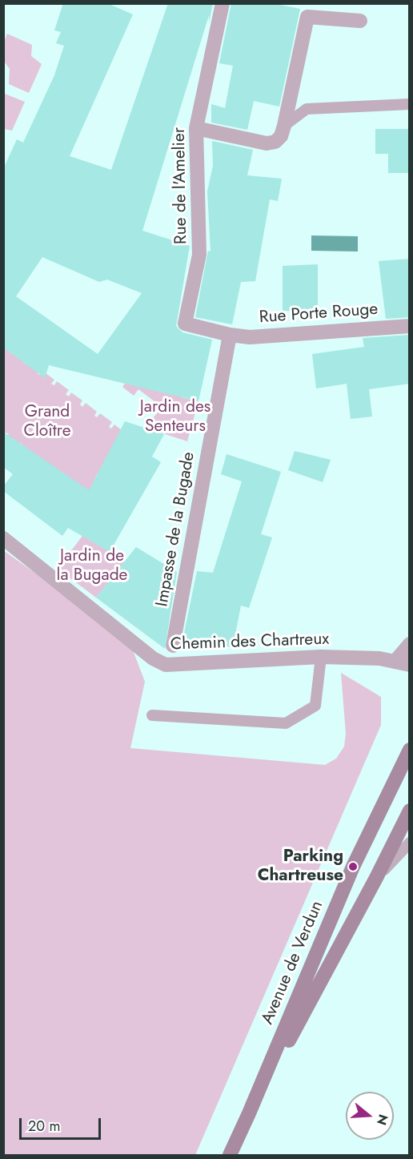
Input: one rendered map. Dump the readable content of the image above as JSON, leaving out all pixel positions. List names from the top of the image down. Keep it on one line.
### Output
{"streets":{"main road":["Avenue de Verdun"],"street":["Rue de l'Amelier","Rue Porte Rouge","Impasse de la Bugade","Chemin des Chartreux"]},"crossings":[["Rue de l'Amelier","Rue Porte Rouge"],["Rue de l'Amelier","Impasse de la Bugade"],["Rue Porte Rouge","Impasse de la Bugade"]],"parks":["Jardin des Senteurs","Grand Cloître","Jardin de la Bugade"],"places":["Parking Chartreuse"],"scale_bar":"20 m","north":"right"}
